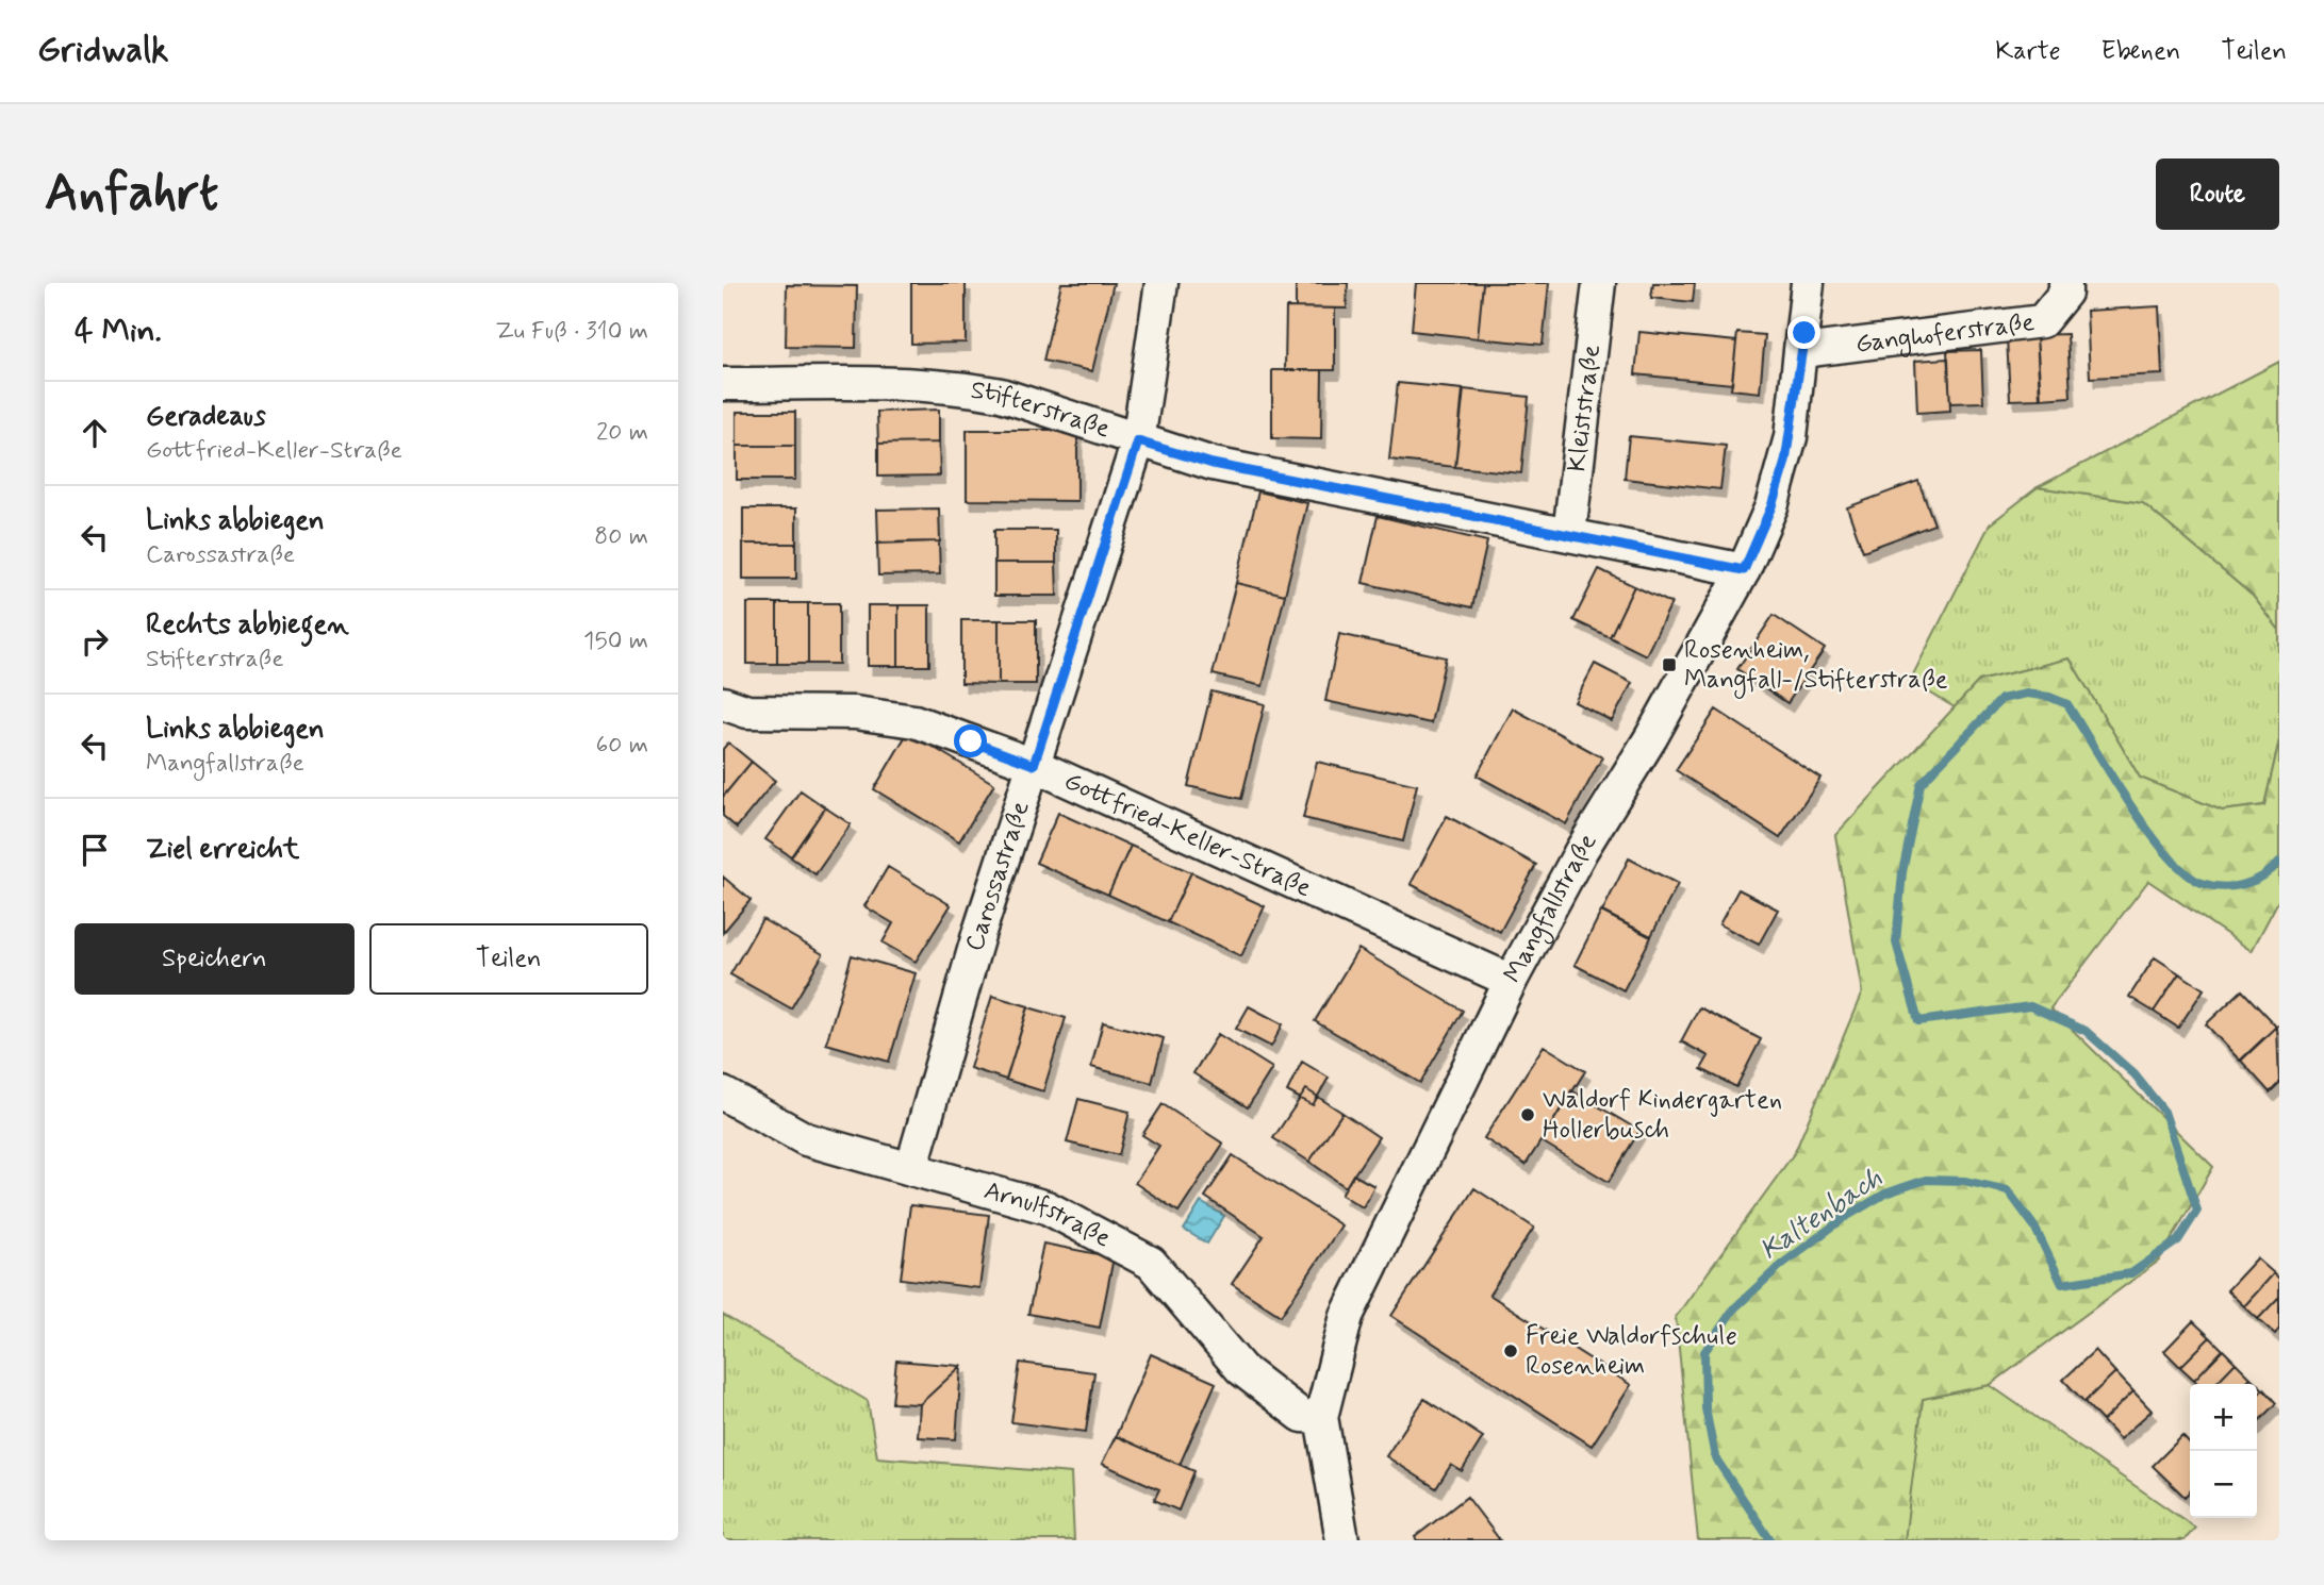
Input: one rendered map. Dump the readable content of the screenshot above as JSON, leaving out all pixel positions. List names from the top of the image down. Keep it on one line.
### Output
{"streets":{"street":["Ganghoferstraße","Kleiststraße","Stifterstraße","Gottfried-Keller-Straße","Carossastraße","Mangfallstraße","Arnulfstraße"]},"crossings":[["Ganghoferstraße","Mangfallstraße"],["Kleiststraße","Stifterstraße"],["Stifterstraße","Carossastraße"],["Stifterstraße","Mangfallstraße"],["Gottfried-Keller-Straße","Carossastraße"],["Gottfried-Keller-Straße","Mangfallstraße"],["Carossastraße","Arnulfstraße"],["Mangfallstraße","Arnulfstraße"]],"water":["Kaltenbach"],"places":{"transit":["Rosenheim, Mangfall-/Stifterstraße"],"other":["Waldorf Kindergarten Hollerbusch","Freie Waldorfschule Rosenheim"]},"page":{"header":"Gridwalk","nav":["Karte","Ebenen","Teilen"],"buttons":["Route",["Speichern","Teilen"]],"title":"Anfahrt","heading":["4 Min.","Zu Fuß · 310 m"],"list":[["Geradeaus","Gottfried-Keller-Straße","20 m"],["Links abbiegen","Carossastraße","80 m"],["Rechts abbiegen","Stifterstraße","150 m"],["Links abbiegen","Mangfallstraße","60 m"],"Ziel erreicht"],"map_buttons":["+","−"]}}
